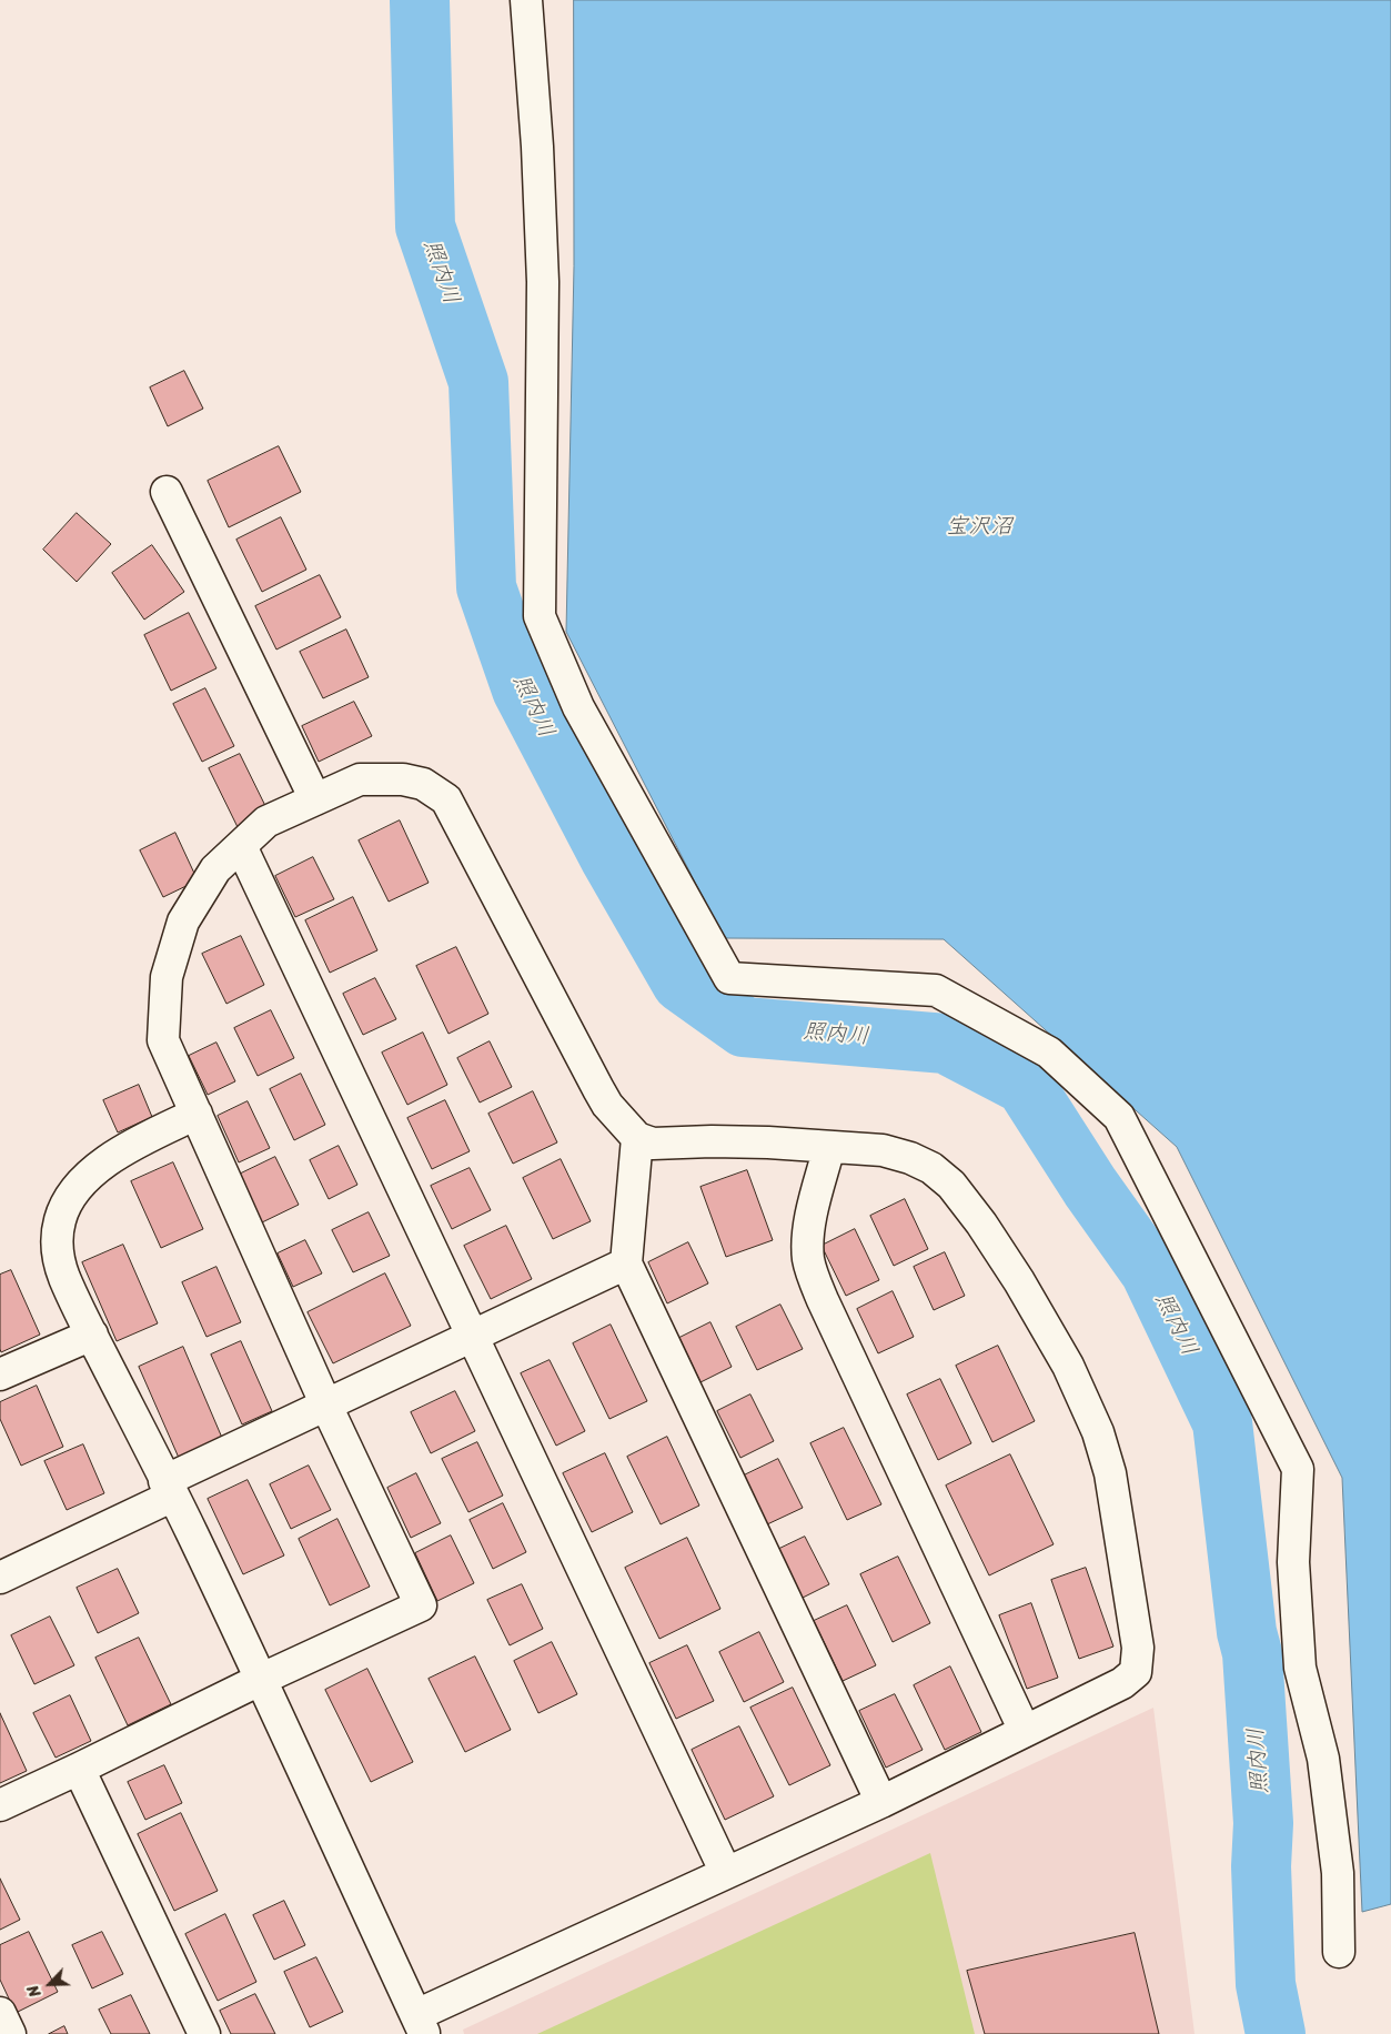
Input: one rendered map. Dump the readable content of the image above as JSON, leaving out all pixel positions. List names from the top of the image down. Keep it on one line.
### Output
{"water":["照内川","宝沢沼"],"north":"bottom left"}
